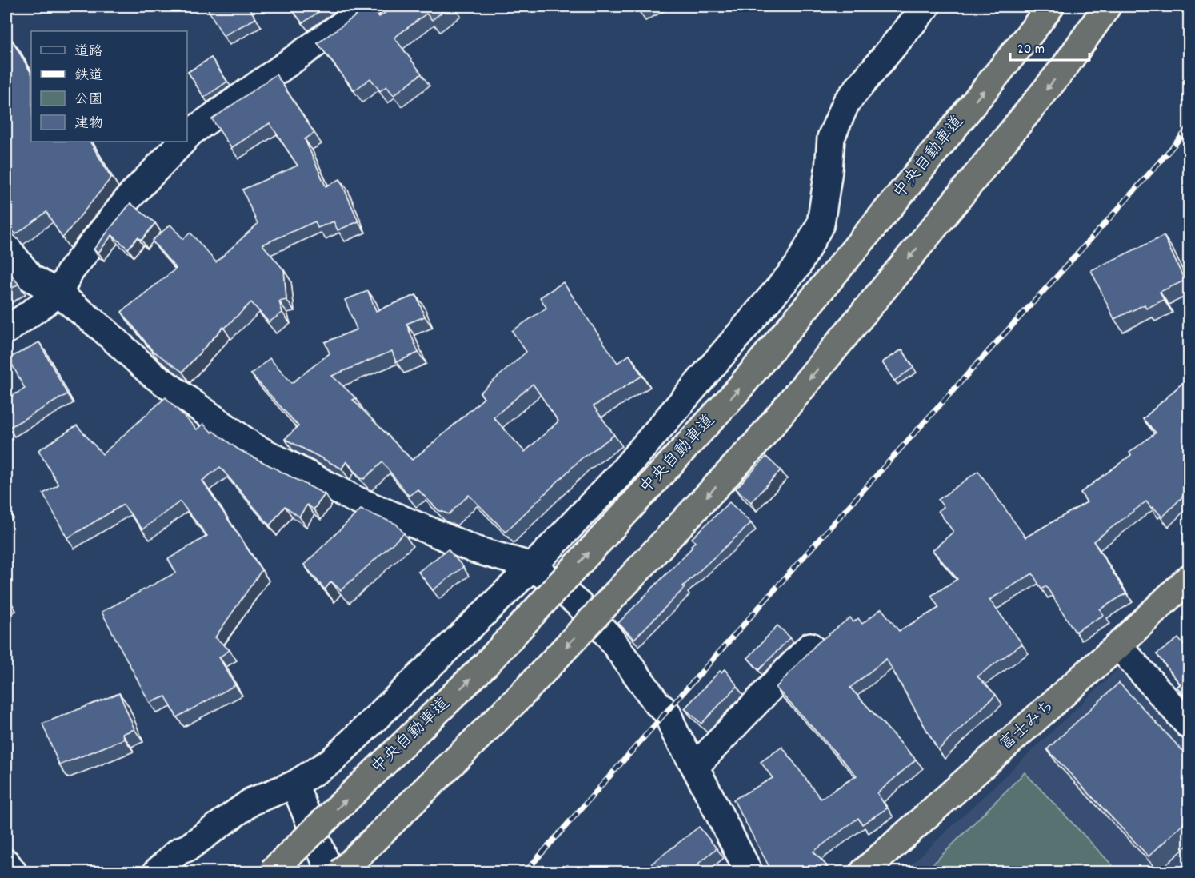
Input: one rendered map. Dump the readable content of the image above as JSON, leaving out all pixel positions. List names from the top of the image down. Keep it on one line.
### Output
{"streets":{"highway":["中央自動車道","富士みち"]},"legend":["道路","鉄道","公園","建物"],"scale_bar":"20 m"}
